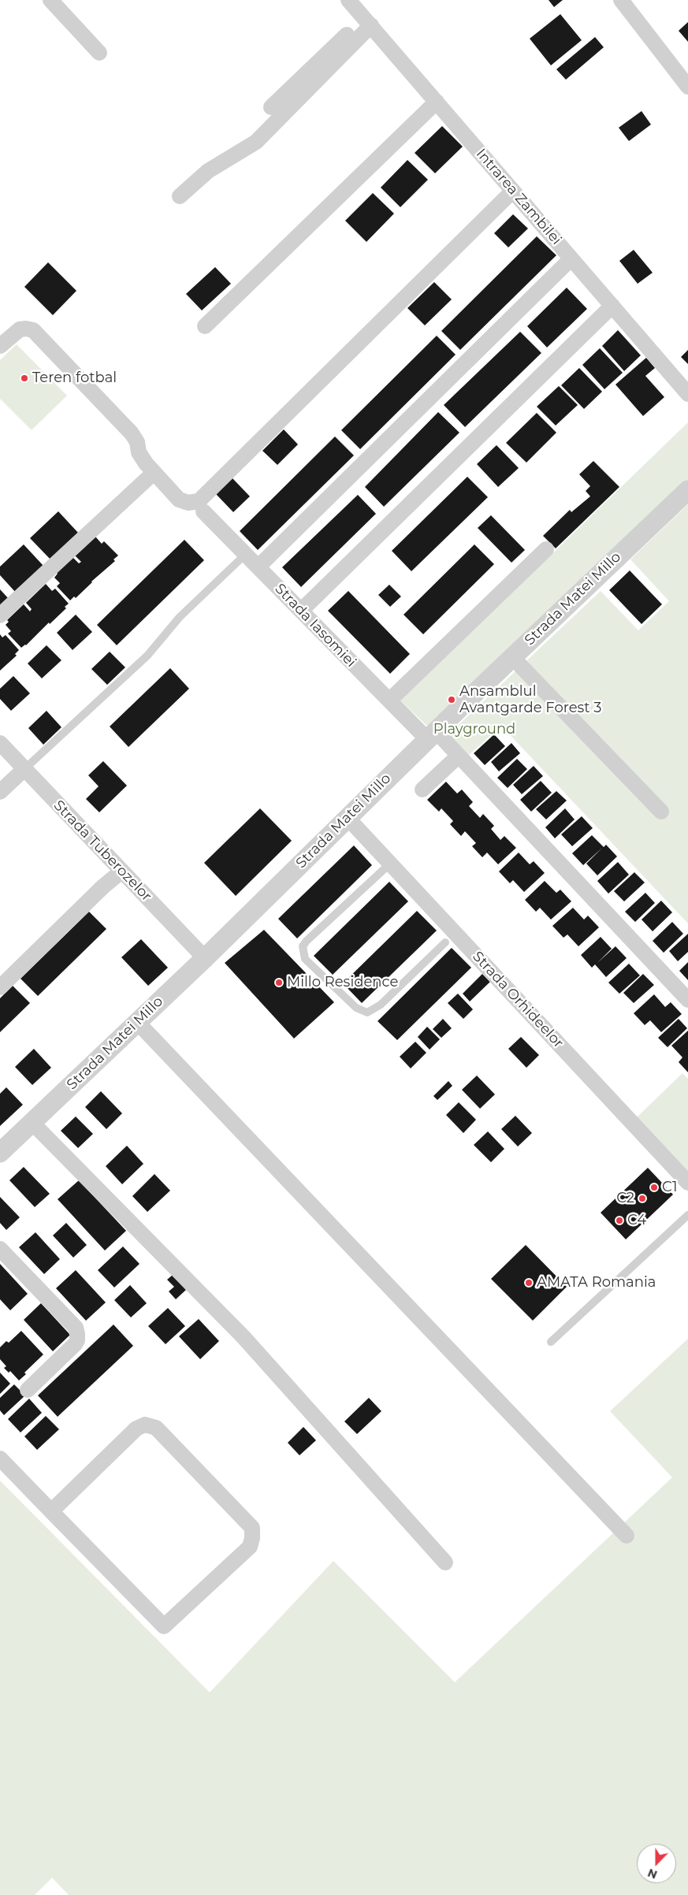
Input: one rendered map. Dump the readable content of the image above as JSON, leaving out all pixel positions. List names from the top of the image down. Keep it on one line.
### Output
{"streets":{"street":["Intrarea Zambilei","Strada Matei Millo","Strada Iasomiei","Strada Tuberozelor","Strada Orhideelor"]},"crossings":[["Strada Matei Millo","Strada Iasomiei"],["Strada Matei Millo","Strada Tuberozelor"],["Strada Matei Millo","Strada Orhideelor"]],"parks":["Playground"],"places":["Teren fotbal","Ansamblul Avantgarde Forest 3","Millo Residence","C1","C2","C4","AMATA Romania"],"north":"bottom"}
